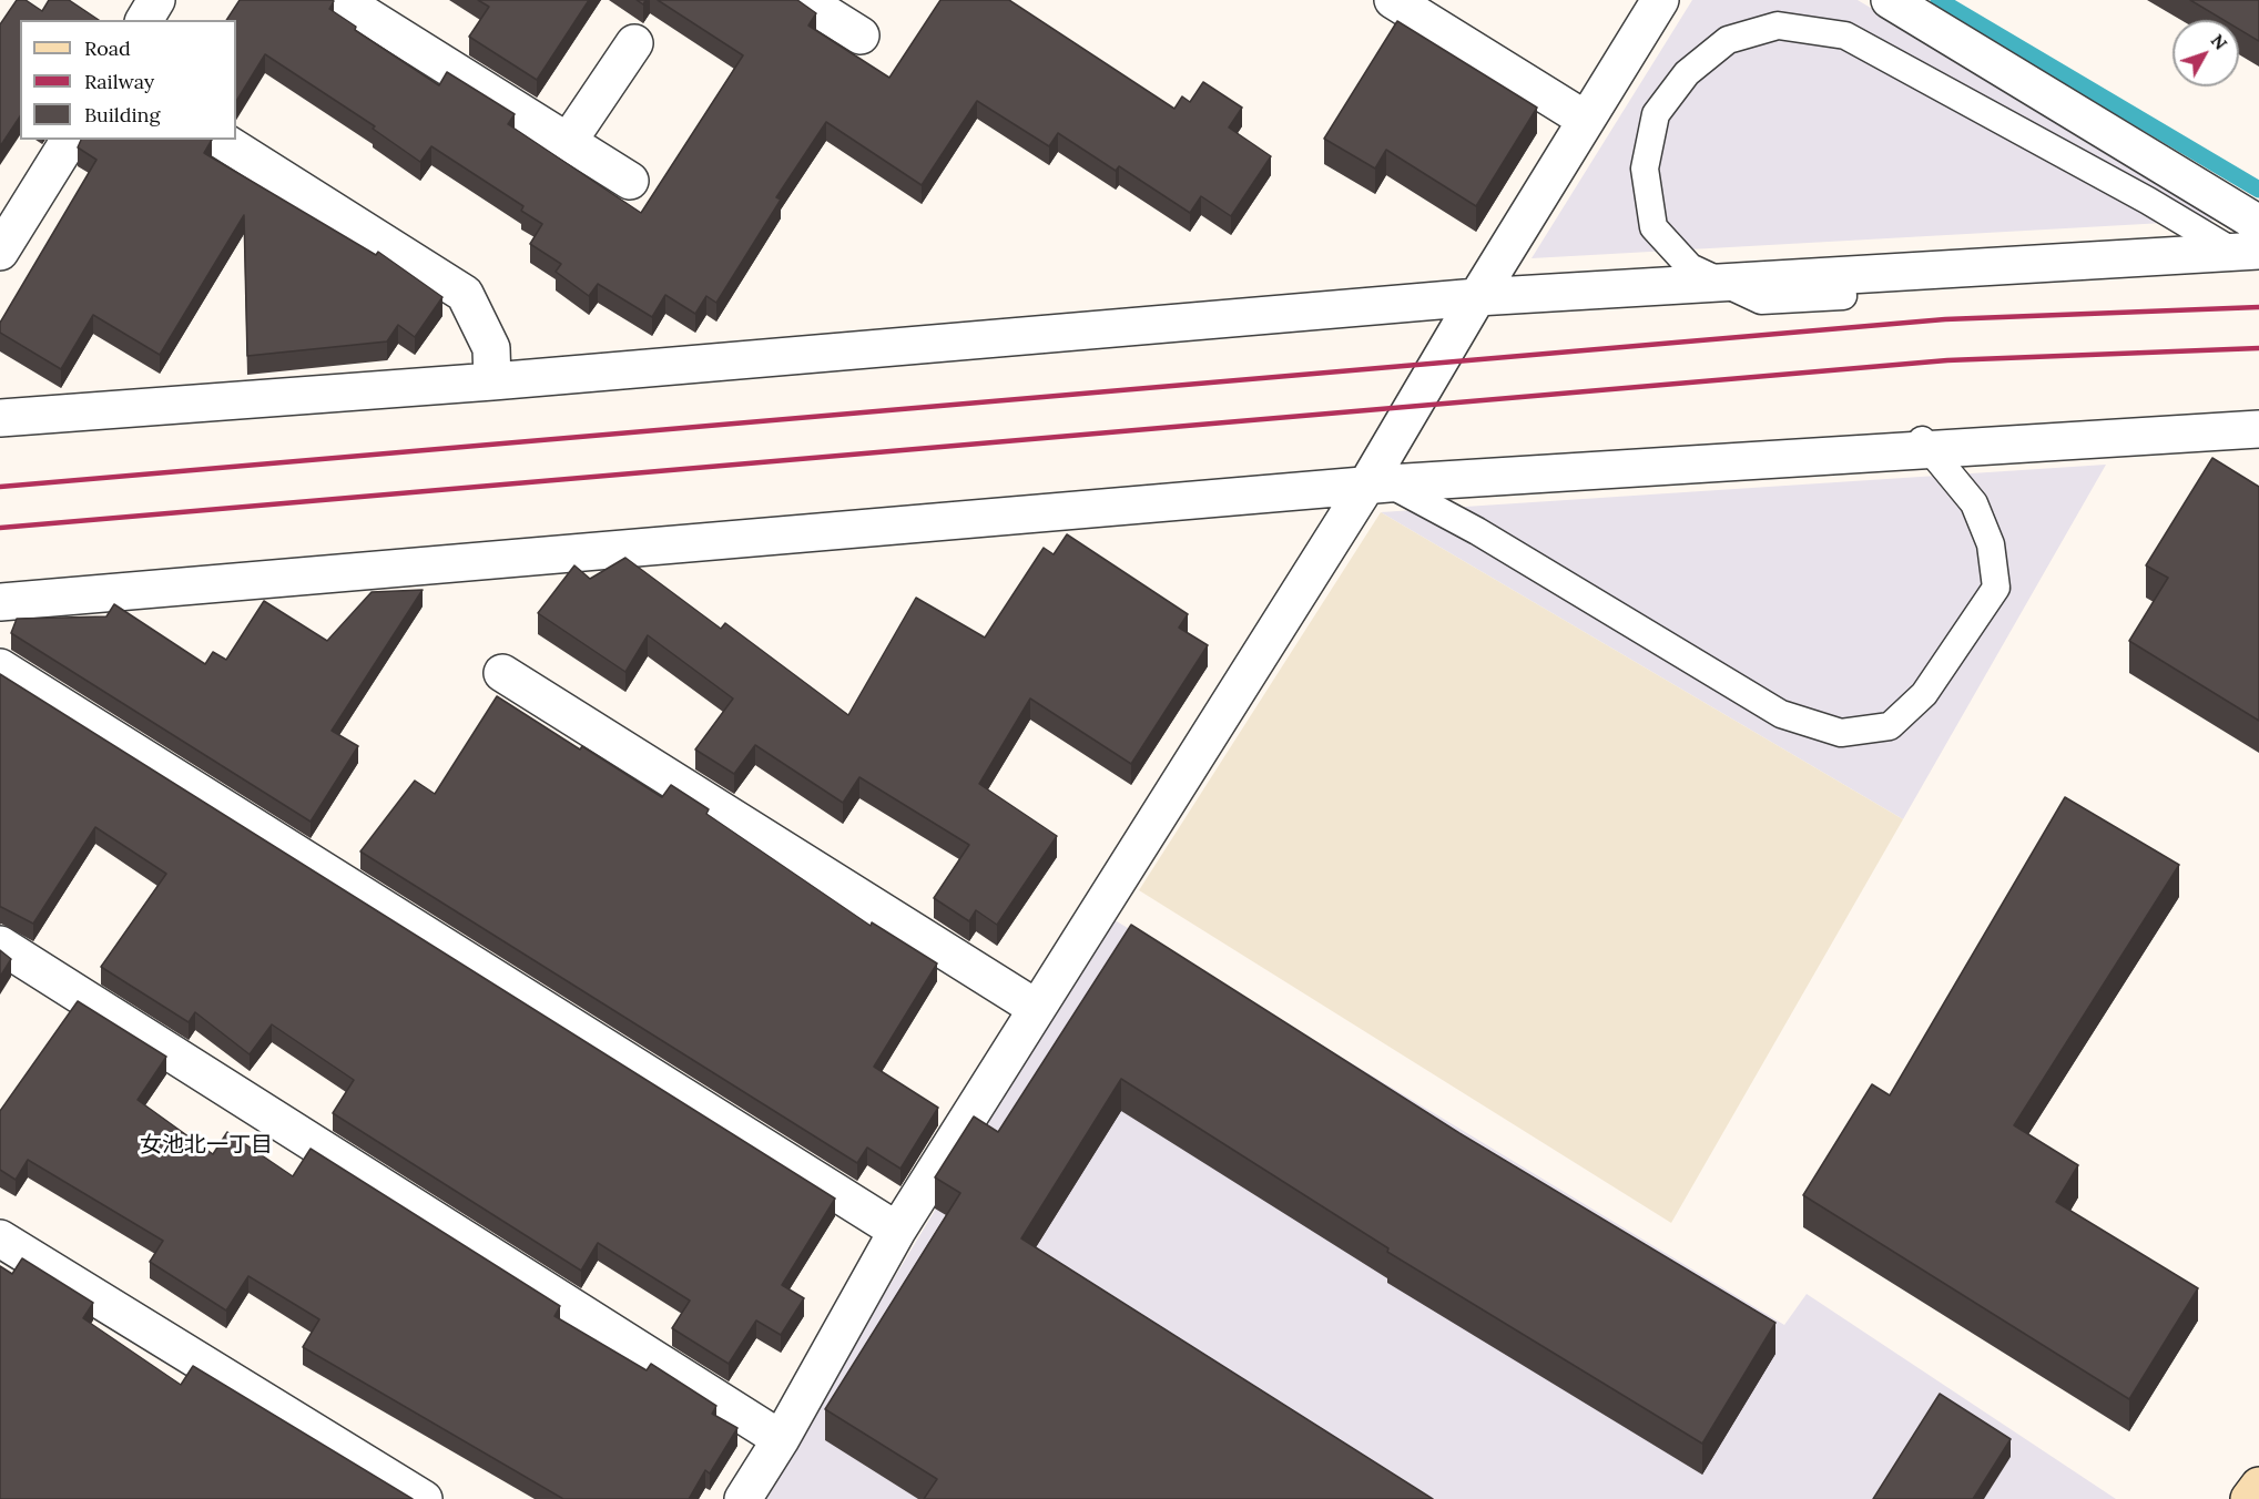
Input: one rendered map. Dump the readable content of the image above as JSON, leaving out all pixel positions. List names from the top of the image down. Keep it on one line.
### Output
{"districts":["女池北一丁目"],"legend":["Road","Railway","Building"],"north":"top right"}
